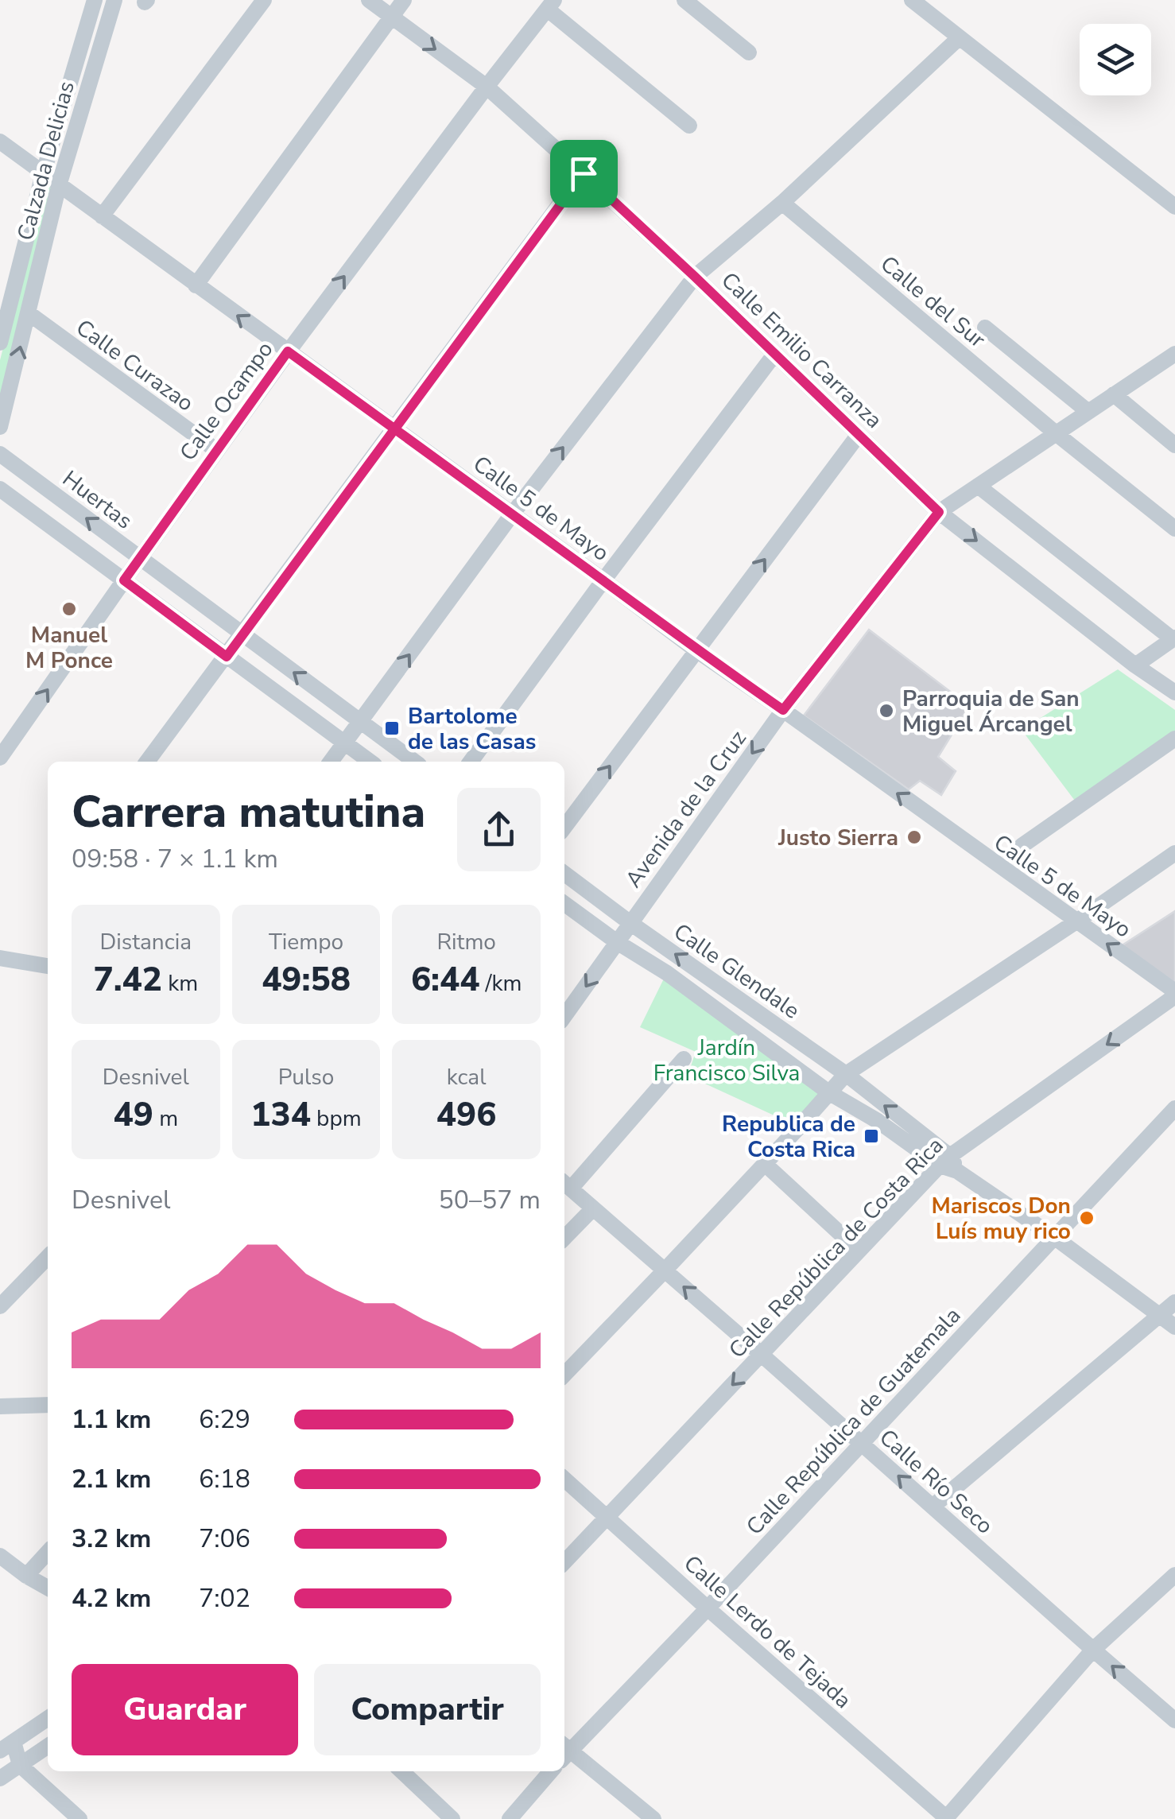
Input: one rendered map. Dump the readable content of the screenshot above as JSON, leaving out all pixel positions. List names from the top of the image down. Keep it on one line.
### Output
{"streets":{"street":["Calzada Delicias","Calle del Sur","Calle Emilio Carranza","Calle Curazao","Calle Ocampo","Huertas","Calle 5 de Mayo","Avenida de la Cruz","Calle Glendale","Calle República de Costa Rica","Calle República de Guatemala","Calle Río Seco","Calle Lerdo de Tejada"]},"crossings":[["Calzada Delicias","Calle Curazao"],["Calzada Delicias","Calle 5 de Mayo"],["Calle del Sur","Avenida de la Cruz"],["Calle Emilio Carranza","Calle Ocampo"],["Calle Emilio Carranza","Avenida de la Cruz"],["Calle Curazao","Calle Ocampo"],["Calle Ocampo","Huertas"],["Calle Ocampo","Calle 5 de Mayo"],["Calle 5 de Mayo","Avenida de la Cruz"],["Calle 5 de Mayo","Calle República de Costa Rica"],["Avenida de la Cruz","Calle Glendale"],["Calle Glendale","Calle República de Costa Rica"],["Calle Glendale","Calle República de Guatemala"],["Calle República de Costa Rica","Calle Río Seco"],["Calle República de Costa Rica","Calle Lerdo de Tejada"],["Calle República de Guatemala","Calle Río Seco"],["Calle República de Guatemala","Calle Lerdo de Tejada"]],"one_way":["Calle 5 de Mayo","Calle Río Seco"],"parks":["Jardín Francisco Silva"],"places":{"other":["Manuel M Ponce","Parroquia de San Miguel Árcangel","Justo Sierra","Mariscos Don Luís muy rico"],"transit":["Bartolome de las Casas","Republica de Costa Rica"]},"page":{"heading":["Carrera matutina","09:58 · 7 × 1.1 km"],"stats":[["Distancia","7.42 km"],["Tiempo","49:58"],["Ritmo","6:44 /km"],["Desnivel","49 m"],["Pulso","134 bpm"],["kcal","496"]],"chart":["Desnivel","50–57 m"],"list":[{"name":"1.1 km","note":"6:29"},{"name":"2.1 km","note":"6:18"},{"name":"3.2 km","note":"7:06"},{"name":"4.2 km","note":"7:02"}],"buttons":["Guardar","Compartir"]}}
